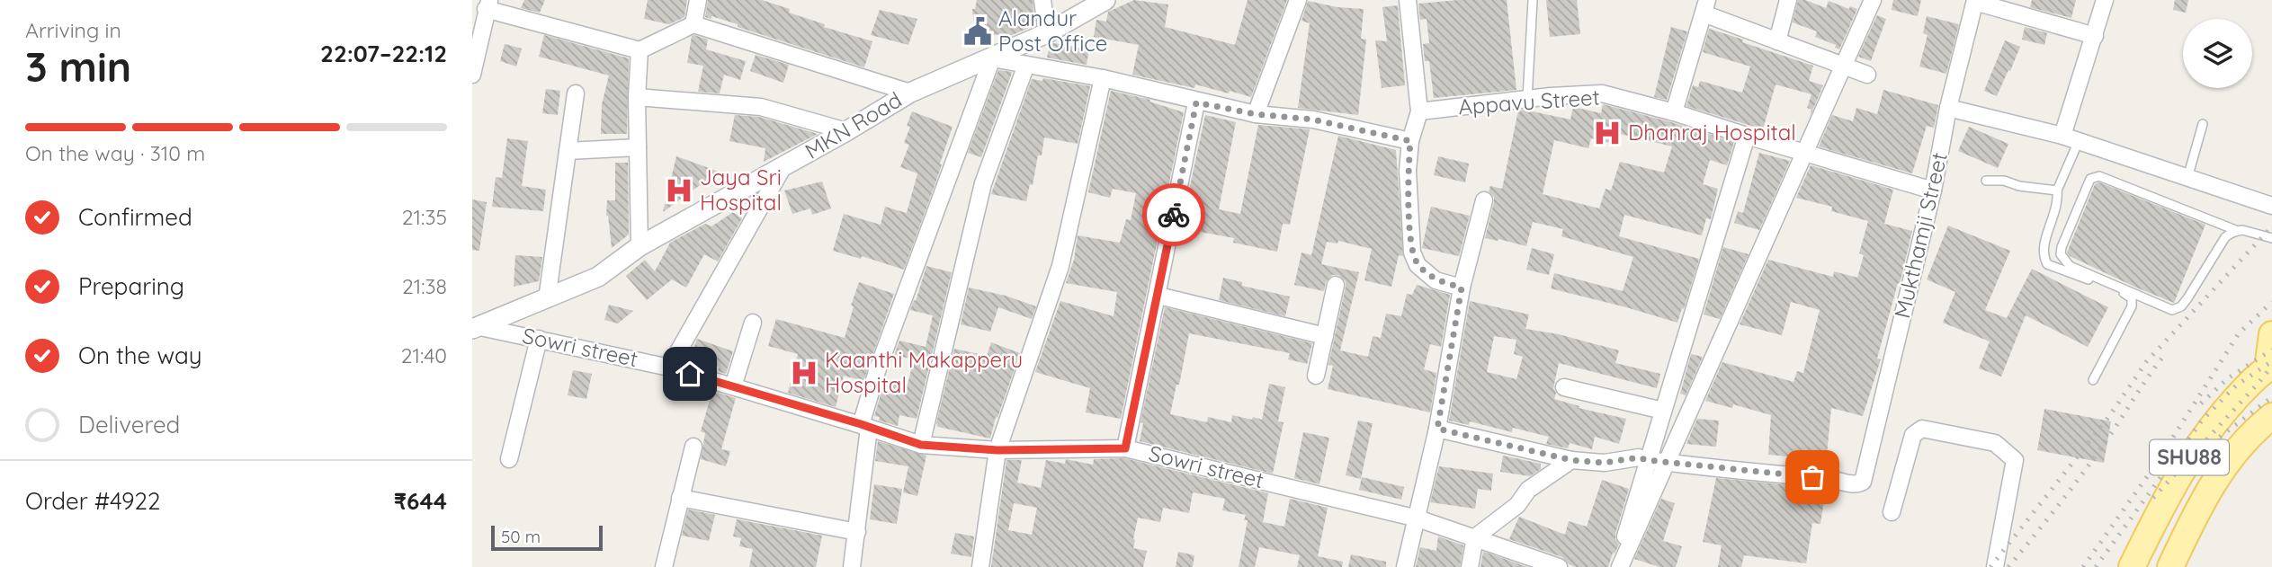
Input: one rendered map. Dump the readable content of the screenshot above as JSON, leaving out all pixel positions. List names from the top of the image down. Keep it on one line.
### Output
{"streets":{"main road":["SHU88"],"street":["Appavu Street","MKN Road","Mukthamji Street","Sowri street"]},"crossings":[["Appavu Street","Mukthamji Street"],["MKN Road","Sowri street"]],"places":{"public building":["Alandur Post Office"],"hospital":["Dhanraj Hospital","Jaya Sri Hospital","Kaanthi Makapperu Hospital"]},"scale_bar":"50 m","page":{"heading":["3 min","Arriving in","22:07–22:12"],"panel":["Order #4922","₹644"],"bar":"On the way · 310 m","list":[["Confirmed","21:35"],["Preparing","21:38"],["On the way","21:40"],"Delivered"],"scale":"50 m"}}
